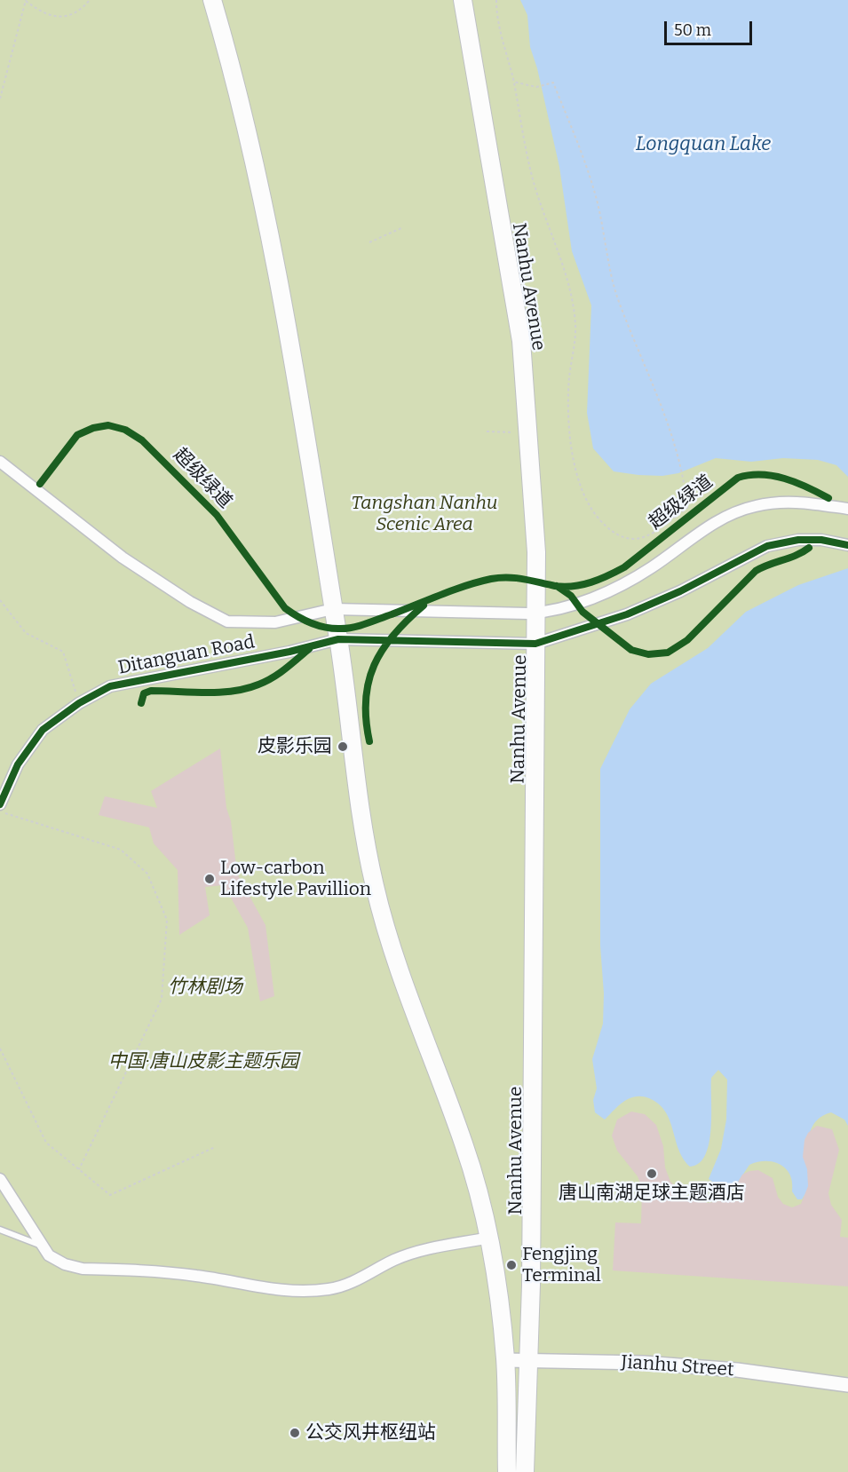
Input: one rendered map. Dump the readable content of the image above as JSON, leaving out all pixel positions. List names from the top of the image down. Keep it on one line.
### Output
{"streets":{"highway":["Nanhu Avenue"],"street":["Ditanguan Road","Jianhu Street"],"cycle path":["超级绿道"]},"crossings":[["Nanhu Avenue","Ditanguan Road"],["Nanhu Avenue","Jianhu Street"]],"water":["Longquan Lake"],"parks":["Tangshan Nanhu Scenic Area","竹林剧场","中国·唐山皮影主题乐园"],"places":["皮影乐园","Low-carbon Lifestyle Pavillion","唐山南湖足球主题酒店","Fengjing Terminal","公交风井枢纽站"],"scale_bar":"50 m"}
